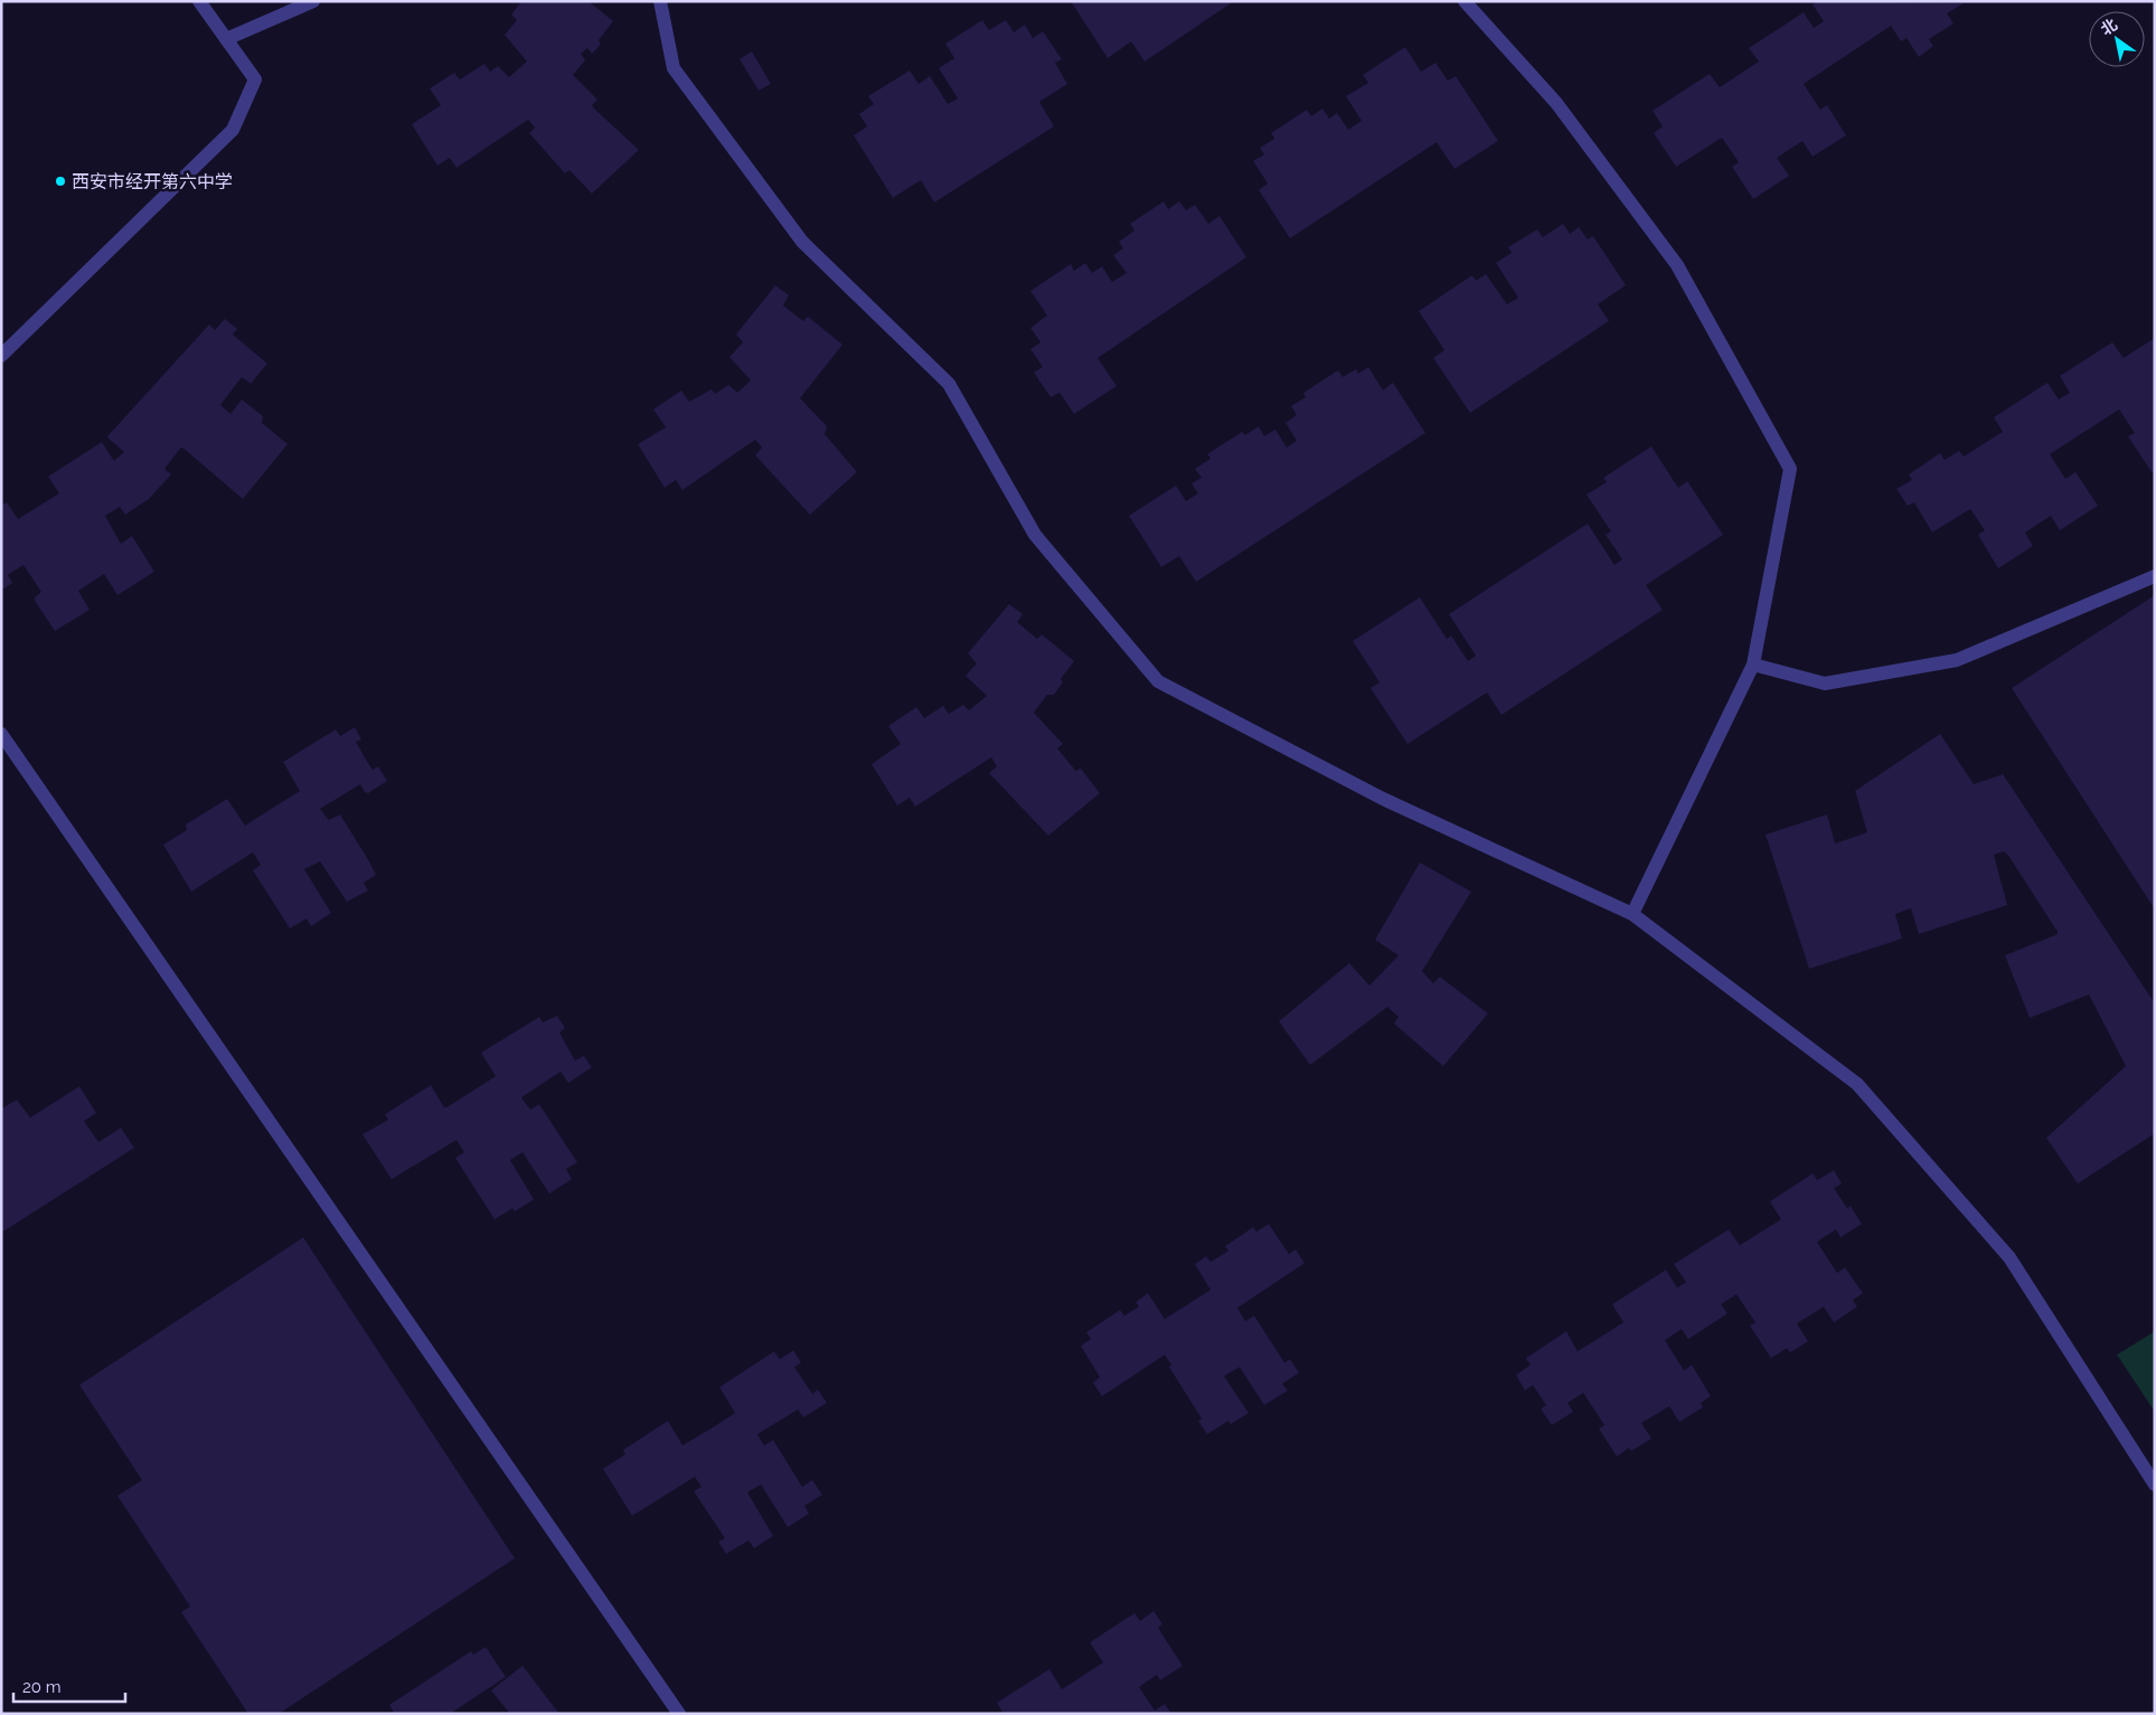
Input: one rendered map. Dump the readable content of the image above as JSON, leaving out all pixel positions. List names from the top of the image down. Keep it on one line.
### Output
{"places":["西安市经开第六中学"],"scale_bar":"20 m","north":"top left"}
